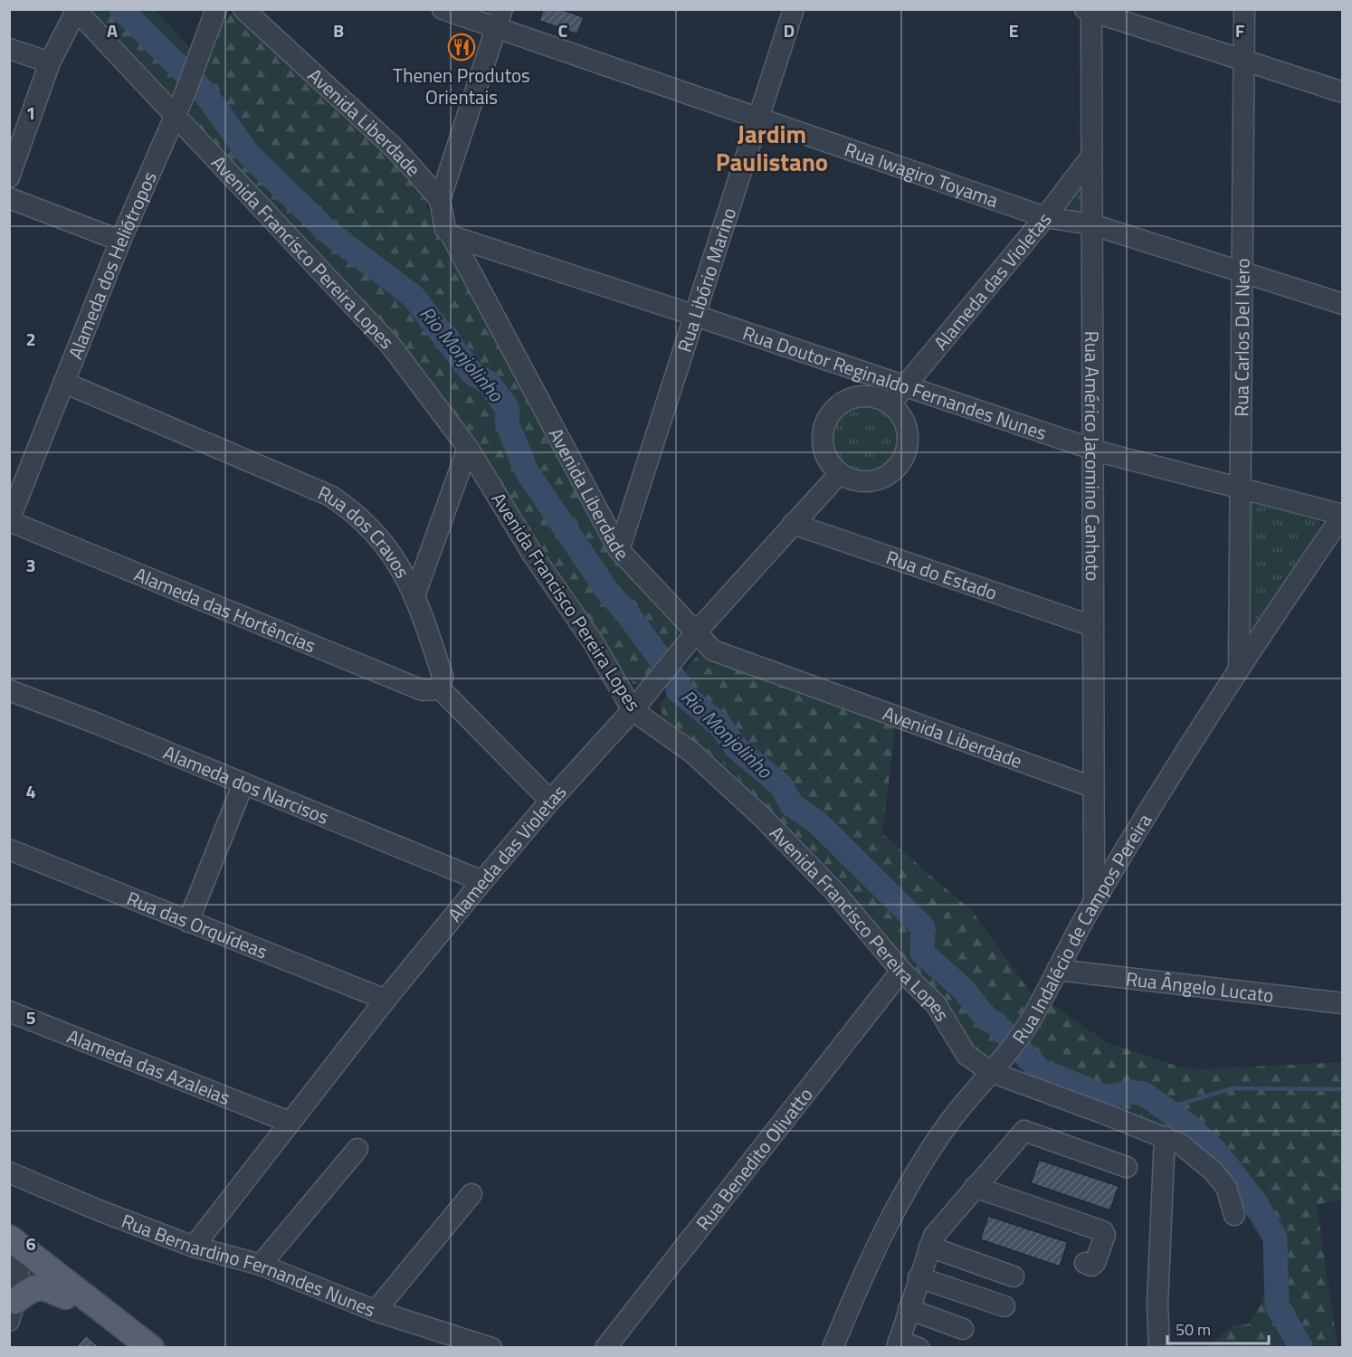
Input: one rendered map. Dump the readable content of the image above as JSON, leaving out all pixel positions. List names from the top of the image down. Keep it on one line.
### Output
{"streets":{"street":["Avenida Liberdade","Rua Iwagiro Toyama","Avenida Francisco Pereira Lopes","Alameda dos Heliótropos","Rua Libório Marino","Alameda das Violetas","Rua Carlos Del Nero","Rua Doutor Reginaldo Fernandes Nunes","Rua Américo Jacomino Canhoto","Rua dos Cravos","Rua do Estado","Alameda das Hortências","Alameda dos Narcisos","Rua das Orquídeas","Rua Indalécio de Campos Pereira","Rua Ângelo Lucato","Alameda das Azaleias","Rua Benedito Olivatto","Rua Bernardino Fernandes Nunes"]},"crossings":[["Avenida Liberdade","Rua Libório Marino"],["Avenida Liberdade","Alameda das Violetas"],["Avenida Liberdade","Rua Doutor Reginaldo Fernandes Nunes"],["Avenida Liberdade","Rua Américo Jacomino Canhoto"],["Rua Iwagiro Toyama","Rua Libório Marino"],["Rua Iwagiro Toyama","Alameda das Violetas"],["Rua Iwagiro Toyama","Rua Carlos Del Nero"],["Rua Iwagiro Toyama","Rua Américo Jacomino Canhoto"],["Avenida Francisco Pereira Lopes","Alameda dos Heliótropos"],["Avenida Francisco Pereira Lopes","Alameda das Violetas"],["Avenida Francisco Pereira Lopes","Rua Indalécio de Campos Pereira"],["Avenida Francisco Pereira Lopes","Rua Benedito Olivatto"],["Alameda dos Heliótropos","Rua dos Cravos"],["Alameda dos Heliótropos","Alameda das Hortências"],["Rua Libório Marino","Rua Doutor Reginaldo Fernandes Nunes"],["Alameda das Violetas","Rua Doutor Reginaldo Fernandes Nunes"],["Alameda das Violetas","Rua Américo Jacomino Canhoto"],["Alameda das Violetas","Rua do Estado"],["Alameda das Violetas","Alameda dos Narcisos"],["Alameda das Violetas","Rua das Orquídeas"],["Alameda das Violetas","Alameda das Azaleias"],["Alameda das Violetas","Rua Bernardino Fernandes Nunes"],["Rua Carlos Del Nero","Rua Doutor Reginaldo Fernandes Nunes"],["Rua Carlos Del Nero","Rua Indalécio de Campos Pereira"],["Rua Doutor Reginaldo Fernandes Nunes","Rua Américo Jacomino Canhoto"],["Rua Doutor Reginaldo Fernandes Nunes","Rua Indalécio de Campos Pereira"],["Rua Américo Jacomino Canhoto","Rua do Estado"],["Rua Américo Jacomino Canhoto","Rua Indalécio de Campos Pereira"],["Rua dos Cravos","Alameda das Hortências"],["Rua Indalécio de Campos Pereira","Rua Ângelo Lucato"]],"districts":["Jardim Paulistano"],"water":["Rio Monjolinho"],"places":{"restaurant":["Thenen Produtos Orientais"]},"scale_bar":"50 m","grid":{"columns":["A","B","C","D","E","F"],"rows":["1","2","3","4","5","6"]}}
